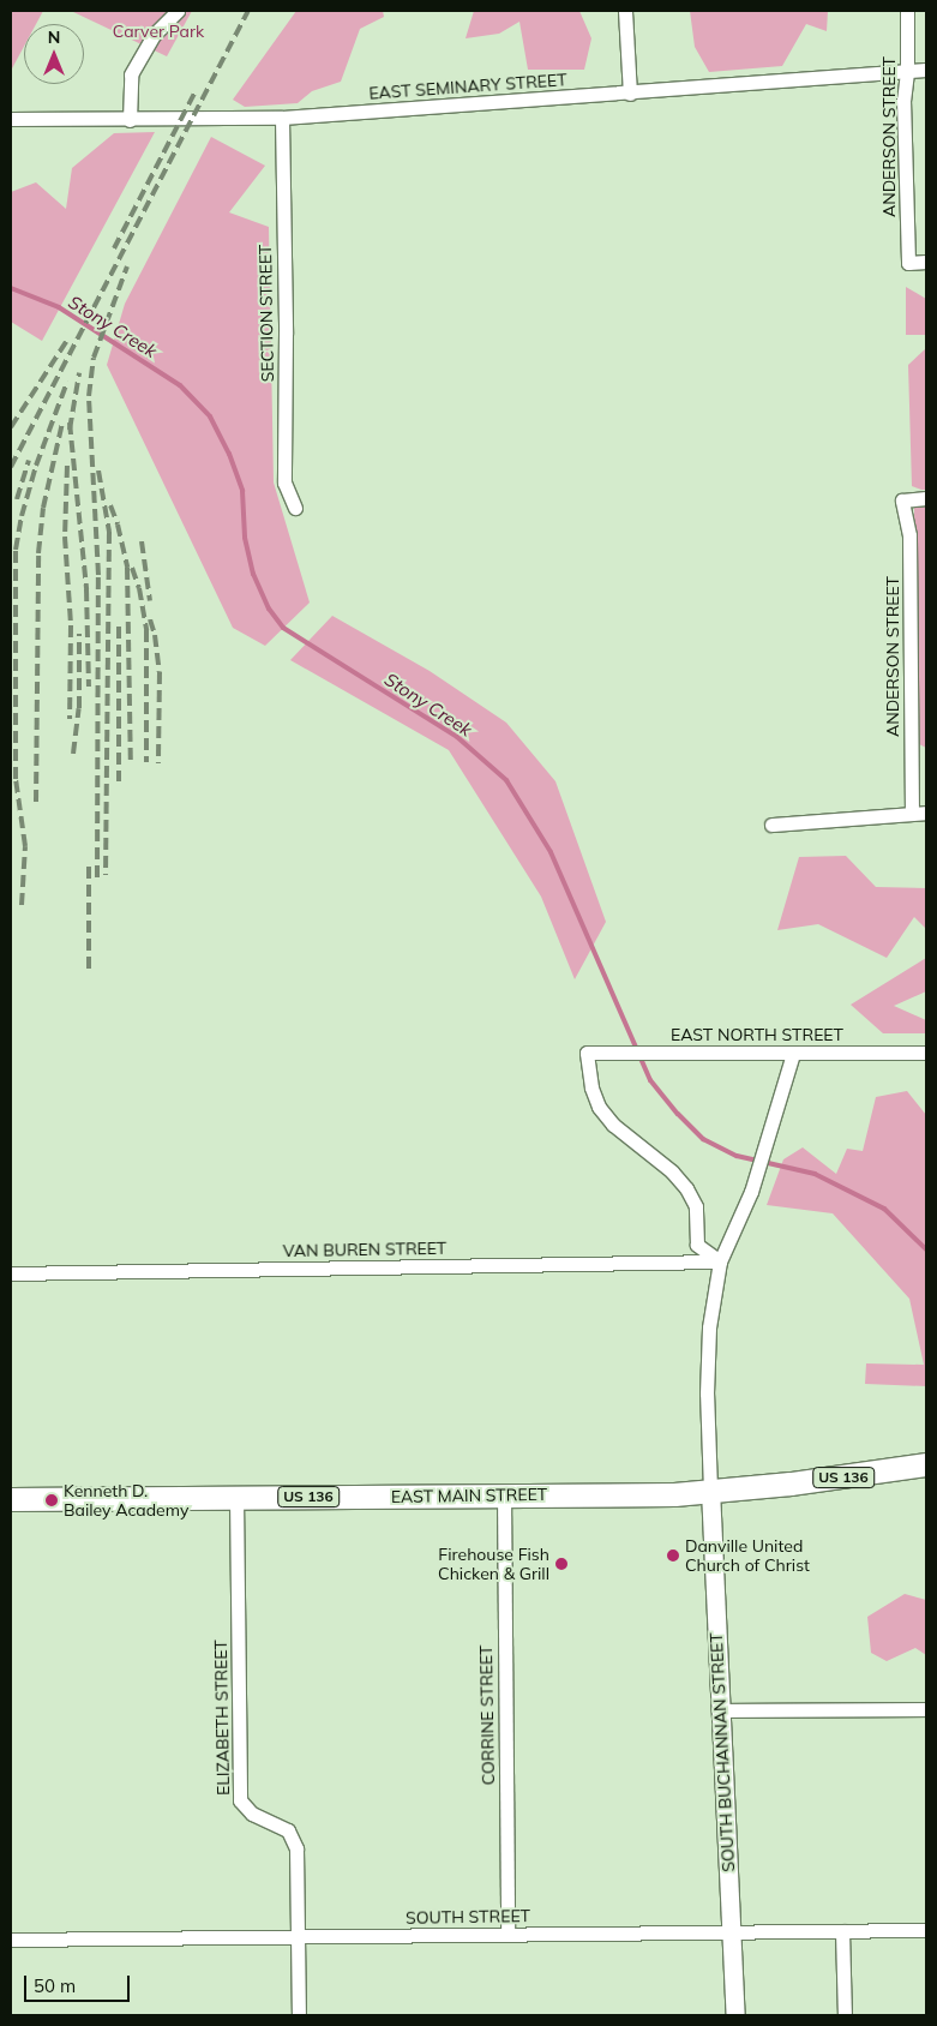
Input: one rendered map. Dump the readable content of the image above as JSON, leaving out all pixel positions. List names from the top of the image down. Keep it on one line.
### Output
{"streets":{"main road":["US 136","EAST MAIN STREET"],"street":["EAST SEMINARY STREET","ANDERSON STREET","SECTION STREET","EAST NORTH STREET","VAN BUREN STREET","CORRINE STREET","ELIZABETH STREET","SOUTH BUCHANNAN STREET","SOUTH STREET"]},"crossings":[["EAST SEMINARY STREET","ANDERSON STREET"],["EAST SEMINARY STREET","SECTION STREET"],["EAST NORTH STREET","VAN BUREN STREET"],["EAST MAIN STREET","CORRINE STREET"],["EAST MAIN STREET","ELIZABETH STREET"],["EAST MAIN STREET","SOUTH BUCHANNAN STREET"],["CORRINE STREET","SOUTH STREET"],["ELIZABETH STREET","SOUTH STREET"],["SOUTH BUCHANNAN STREET","SOUTH STREET"]],"water":["Stony Creek"],"parks":["Carver Park"],"places":["Kenneth D. Bailey Academy","Danville United Church of Christ","Firehouse Fish Chicken & Grill"],"scale_bar":"50 m","north":"top"}
